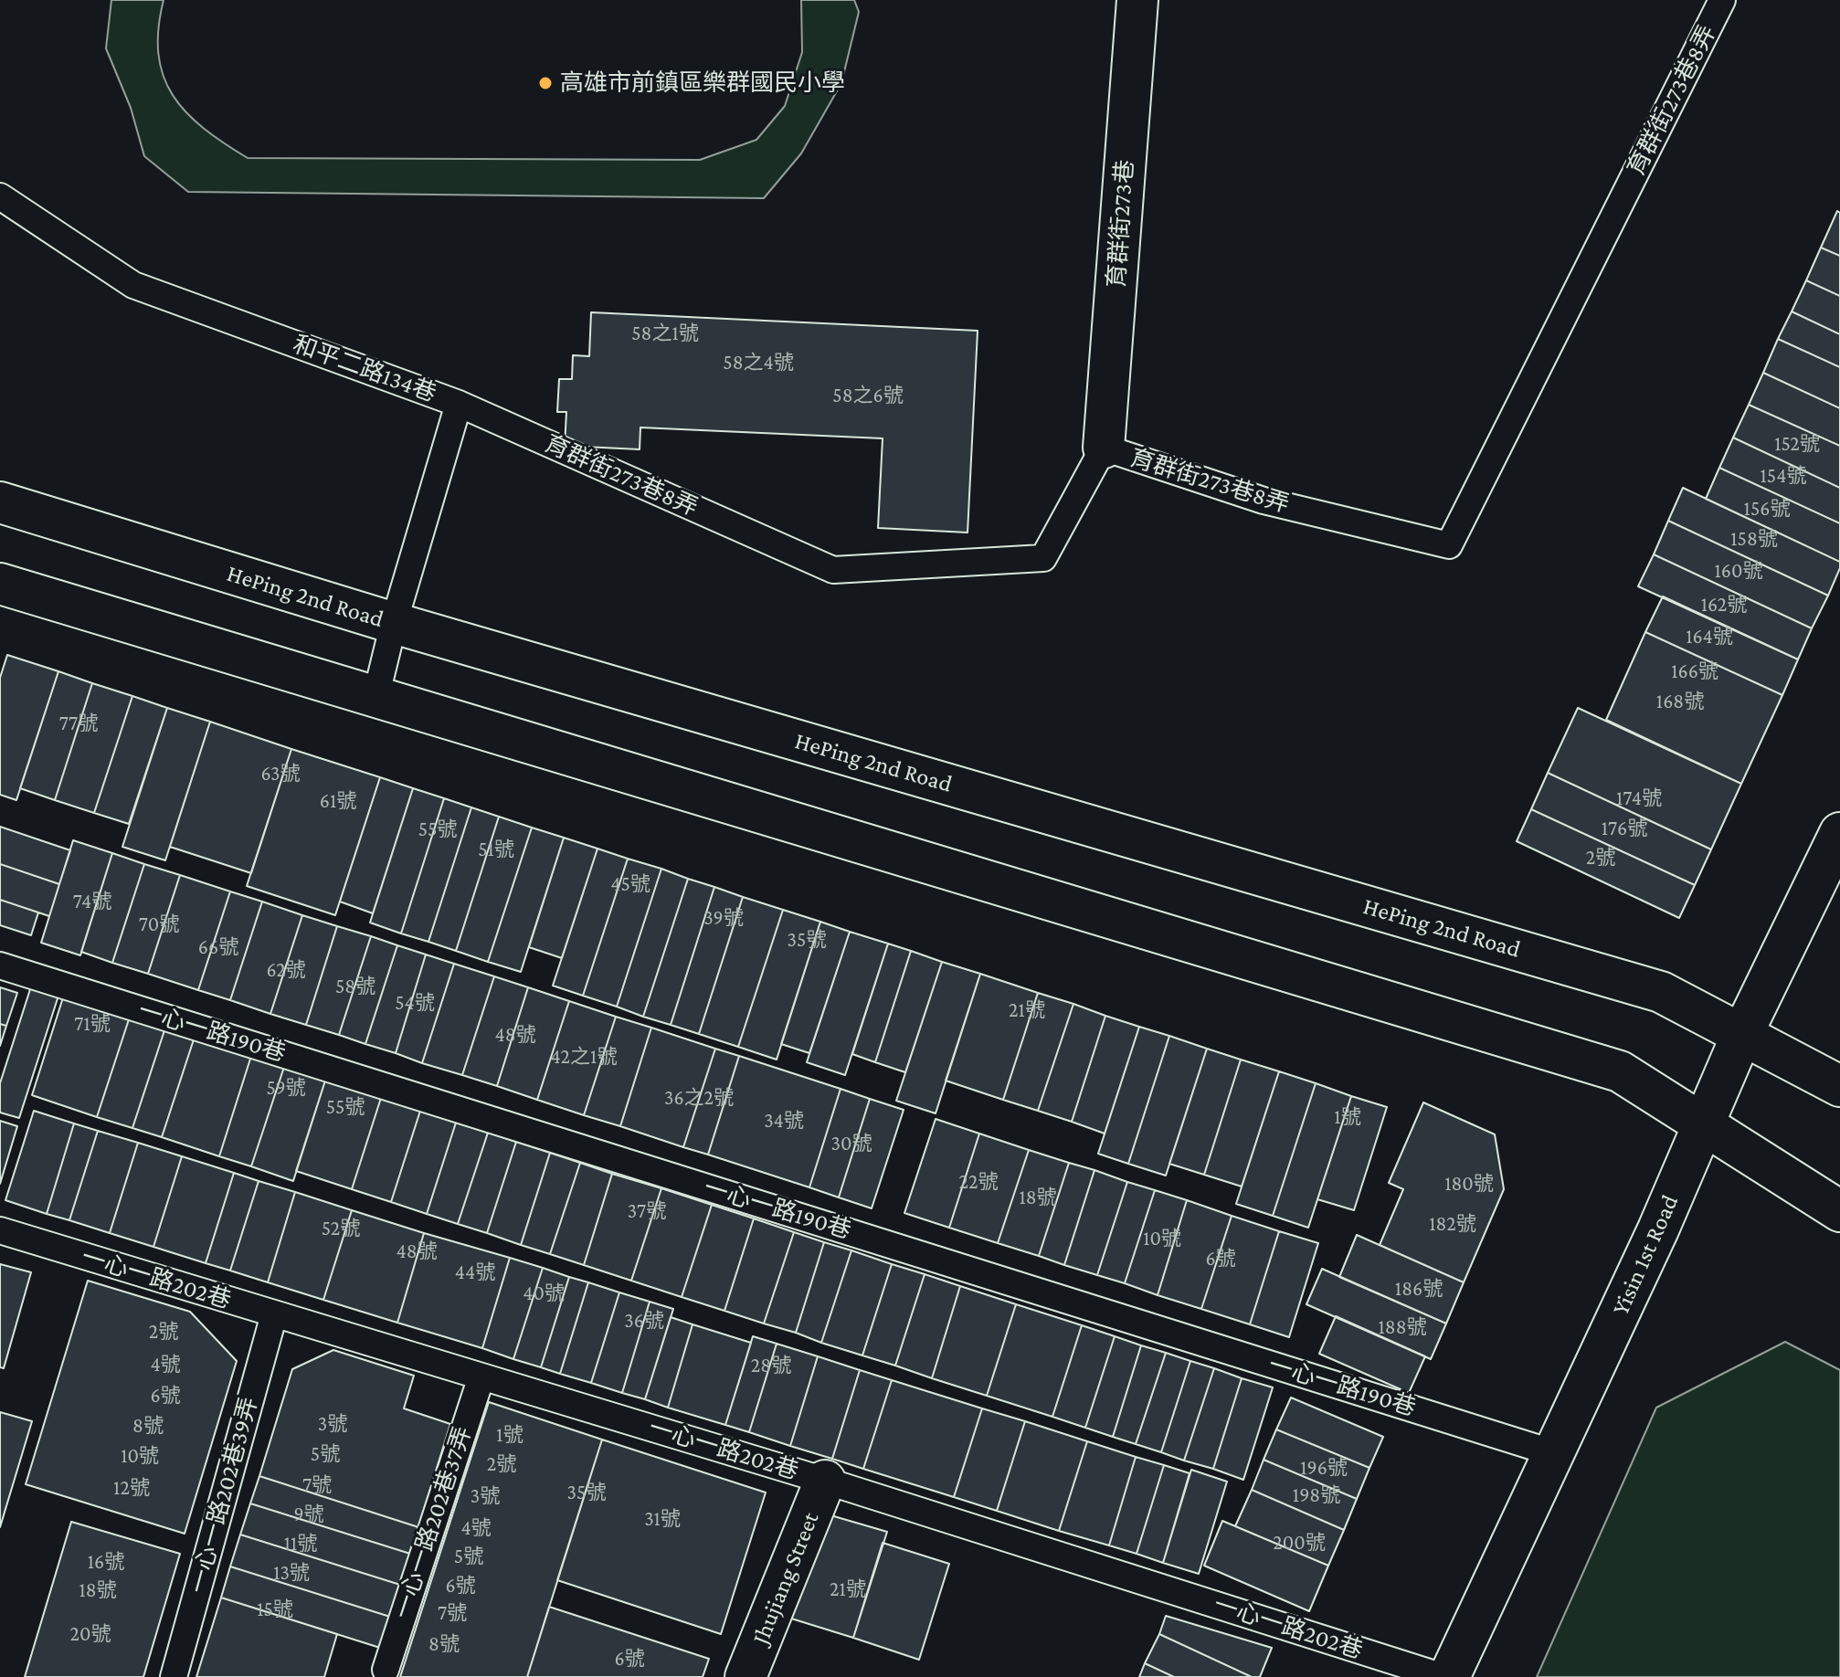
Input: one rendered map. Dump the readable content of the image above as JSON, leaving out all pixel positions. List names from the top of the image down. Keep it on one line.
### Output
{"streets":{"street":["育群街273巷","HePing 2nd Road","Yisin 1st Road","Jhujiang Street"],"lane":["育群街273巷8弄","和平二路134巷","一心一路190巷","一心一路202巷","一心一路202巷39弄","一心一路202巷37弄"]},"crossings":[["育群街273巷8弄","育群街273巷"],["育群街273巷8弄","和平二路134巷"],["和平二路134巷","HePing 2nd Road"],["HePing 2nd Road","Yisin 1st Road"],["一心一路190巷","Yisin 1st Road"],["Yisin 1st Road","一心一路202巷"],["一心一路202巷","一心一路202巷39弄"],["一心一路202巷","一心一路202巷37弄"],["一心一路202巷","Jhujiang Street"]],"places":["高雄市前鎮區樂群國民小學"],"house_numbers":["58之1號","58之4號","58之6號","152號","154號","156號","158號","160號","162號","164號","166號","168號","77號","63號","174號","61號","176號","55號","51號","2號","45號","74號","39號","70號","35號","66號","62號","58號","54號","21號","71號","48號","42之1號","59號","36之2號","55號","1號","34號","30號","22號","180號","18號","37號","182號","52號","10號","48號","6號","44號","186號","40號","36號","188號","2號","4號","28號","6號","3號","8號","1號","5號","10號","2號","196號","7號","12號","35號","198號","3號","9號","31號","4號","200號","11號","5號","16號","13號","6號","21號","18號","15號","7號","20號","8號","6號"]}
